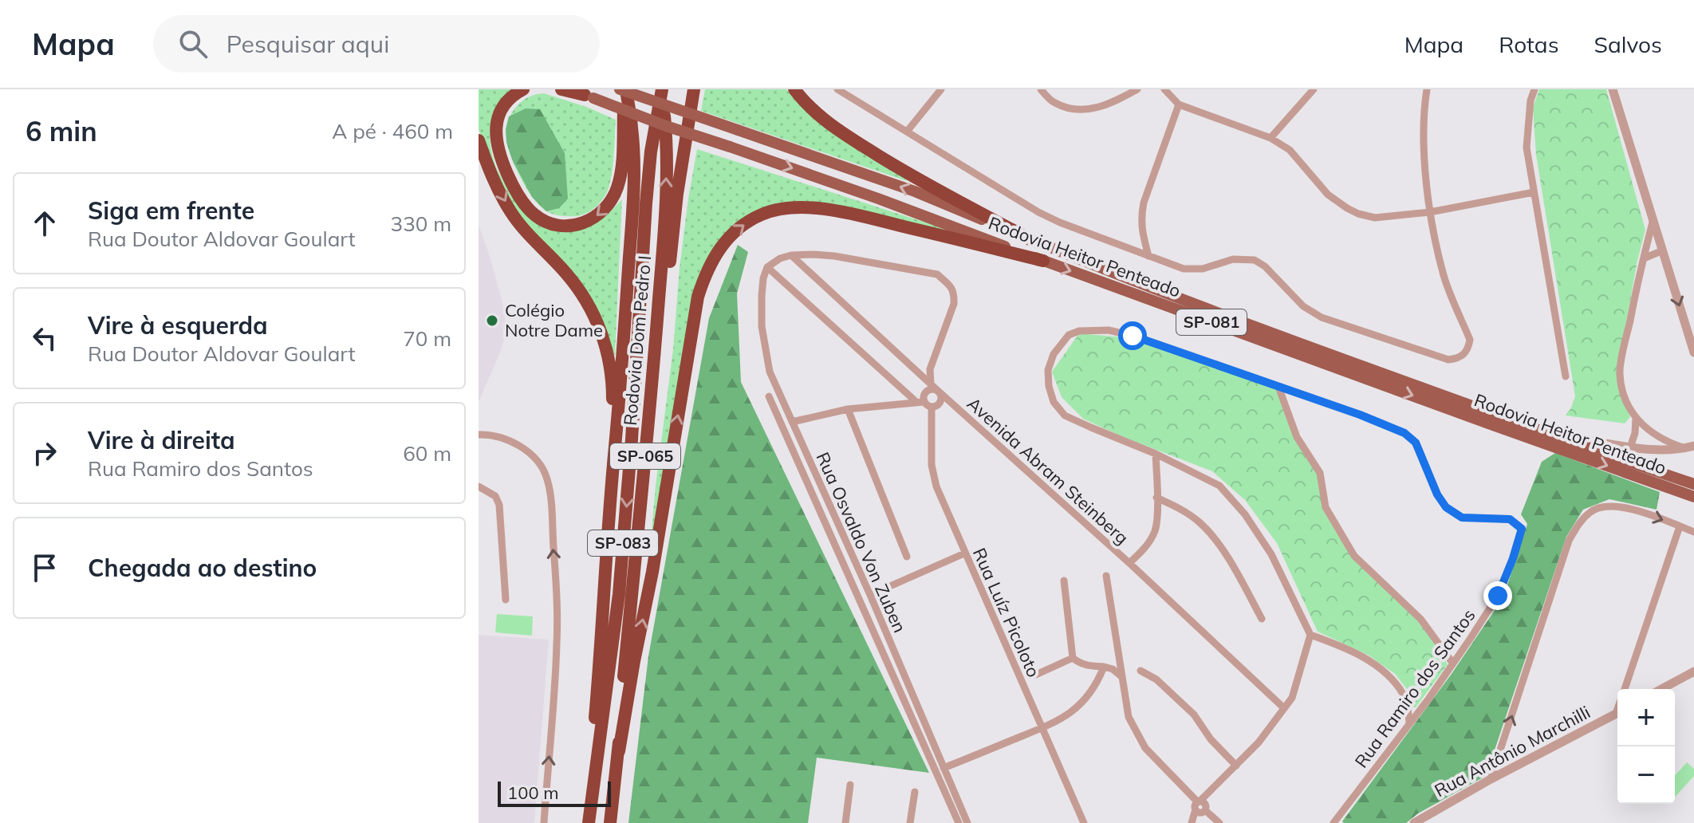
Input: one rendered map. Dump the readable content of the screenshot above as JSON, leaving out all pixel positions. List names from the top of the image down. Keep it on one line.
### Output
{"streets":{"highway":["Rodovia Dom Pedro I","SP-065","SP-083"],"main road":["Rodovia Heitor Penteado","SP-081"],"street":["Avenida Abram Steinberg","Rua Osvaldo Von Zuben","Rua Luíz Picoloto","Rua Ramiro dos Santos","Rua Antônio Marchilli"]},"crossings":[["Rodovia Heitor Penteado","Rodovia Dom Pedro I"],["Rodovia Dom Pedro I","SP-083"],["Avenida Abram Steinberg","Rua Luíz Picoloto"]],"places":["Colégio Notre Dame"],"scale_bar":"100 m","page":{"header":"Mapa","search":"Pesquisar aqui","nav":["Mapa","Rotas","Salvos"],"heading":["6 min","A pé · 460 m"],"list":[["Siga em frente","Rua Doutor Aldovar Goulart","330 m"],["Vire à esquerda","Rua Doutor Aldovar Goulart","70 m"],["Vire à direita","Rua Ramiro dos Santos","60 m"],"Chegada ao destino"],"map_buttons":["+","−"],"scale":"100 m"}}
